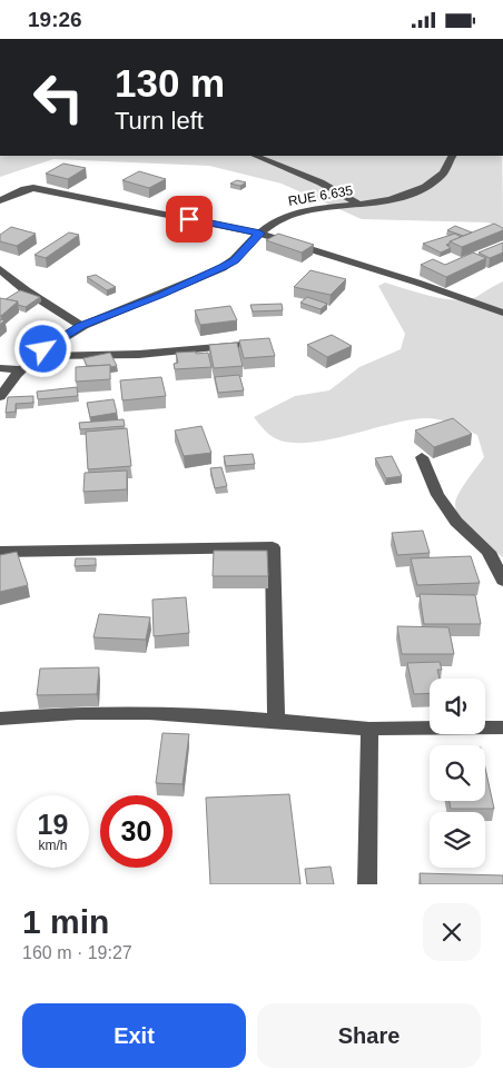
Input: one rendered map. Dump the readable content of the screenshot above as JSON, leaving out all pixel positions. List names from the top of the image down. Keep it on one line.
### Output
{"streets":{"street":["RUE 6.635"]},"page":{"status":"19:26","turn":["130 m","Turn left"],"speed":"19 km/h","limit":"30","heading":["1 min","160 m · 19:27"],"buttons":["Exit","Share"]}}
